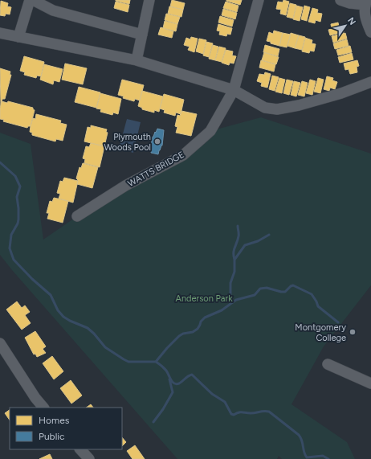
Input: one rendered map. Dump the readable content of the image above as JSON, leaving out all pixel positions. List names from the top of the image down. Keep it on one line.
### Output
{"streets":{"street":["WATTS BRIDGE"]},"parks":["Anderson Park"],"places":["Plymouth Woods Pool","Montgomery College"],"legend":["Homes","Public"],"north":"top right"}
